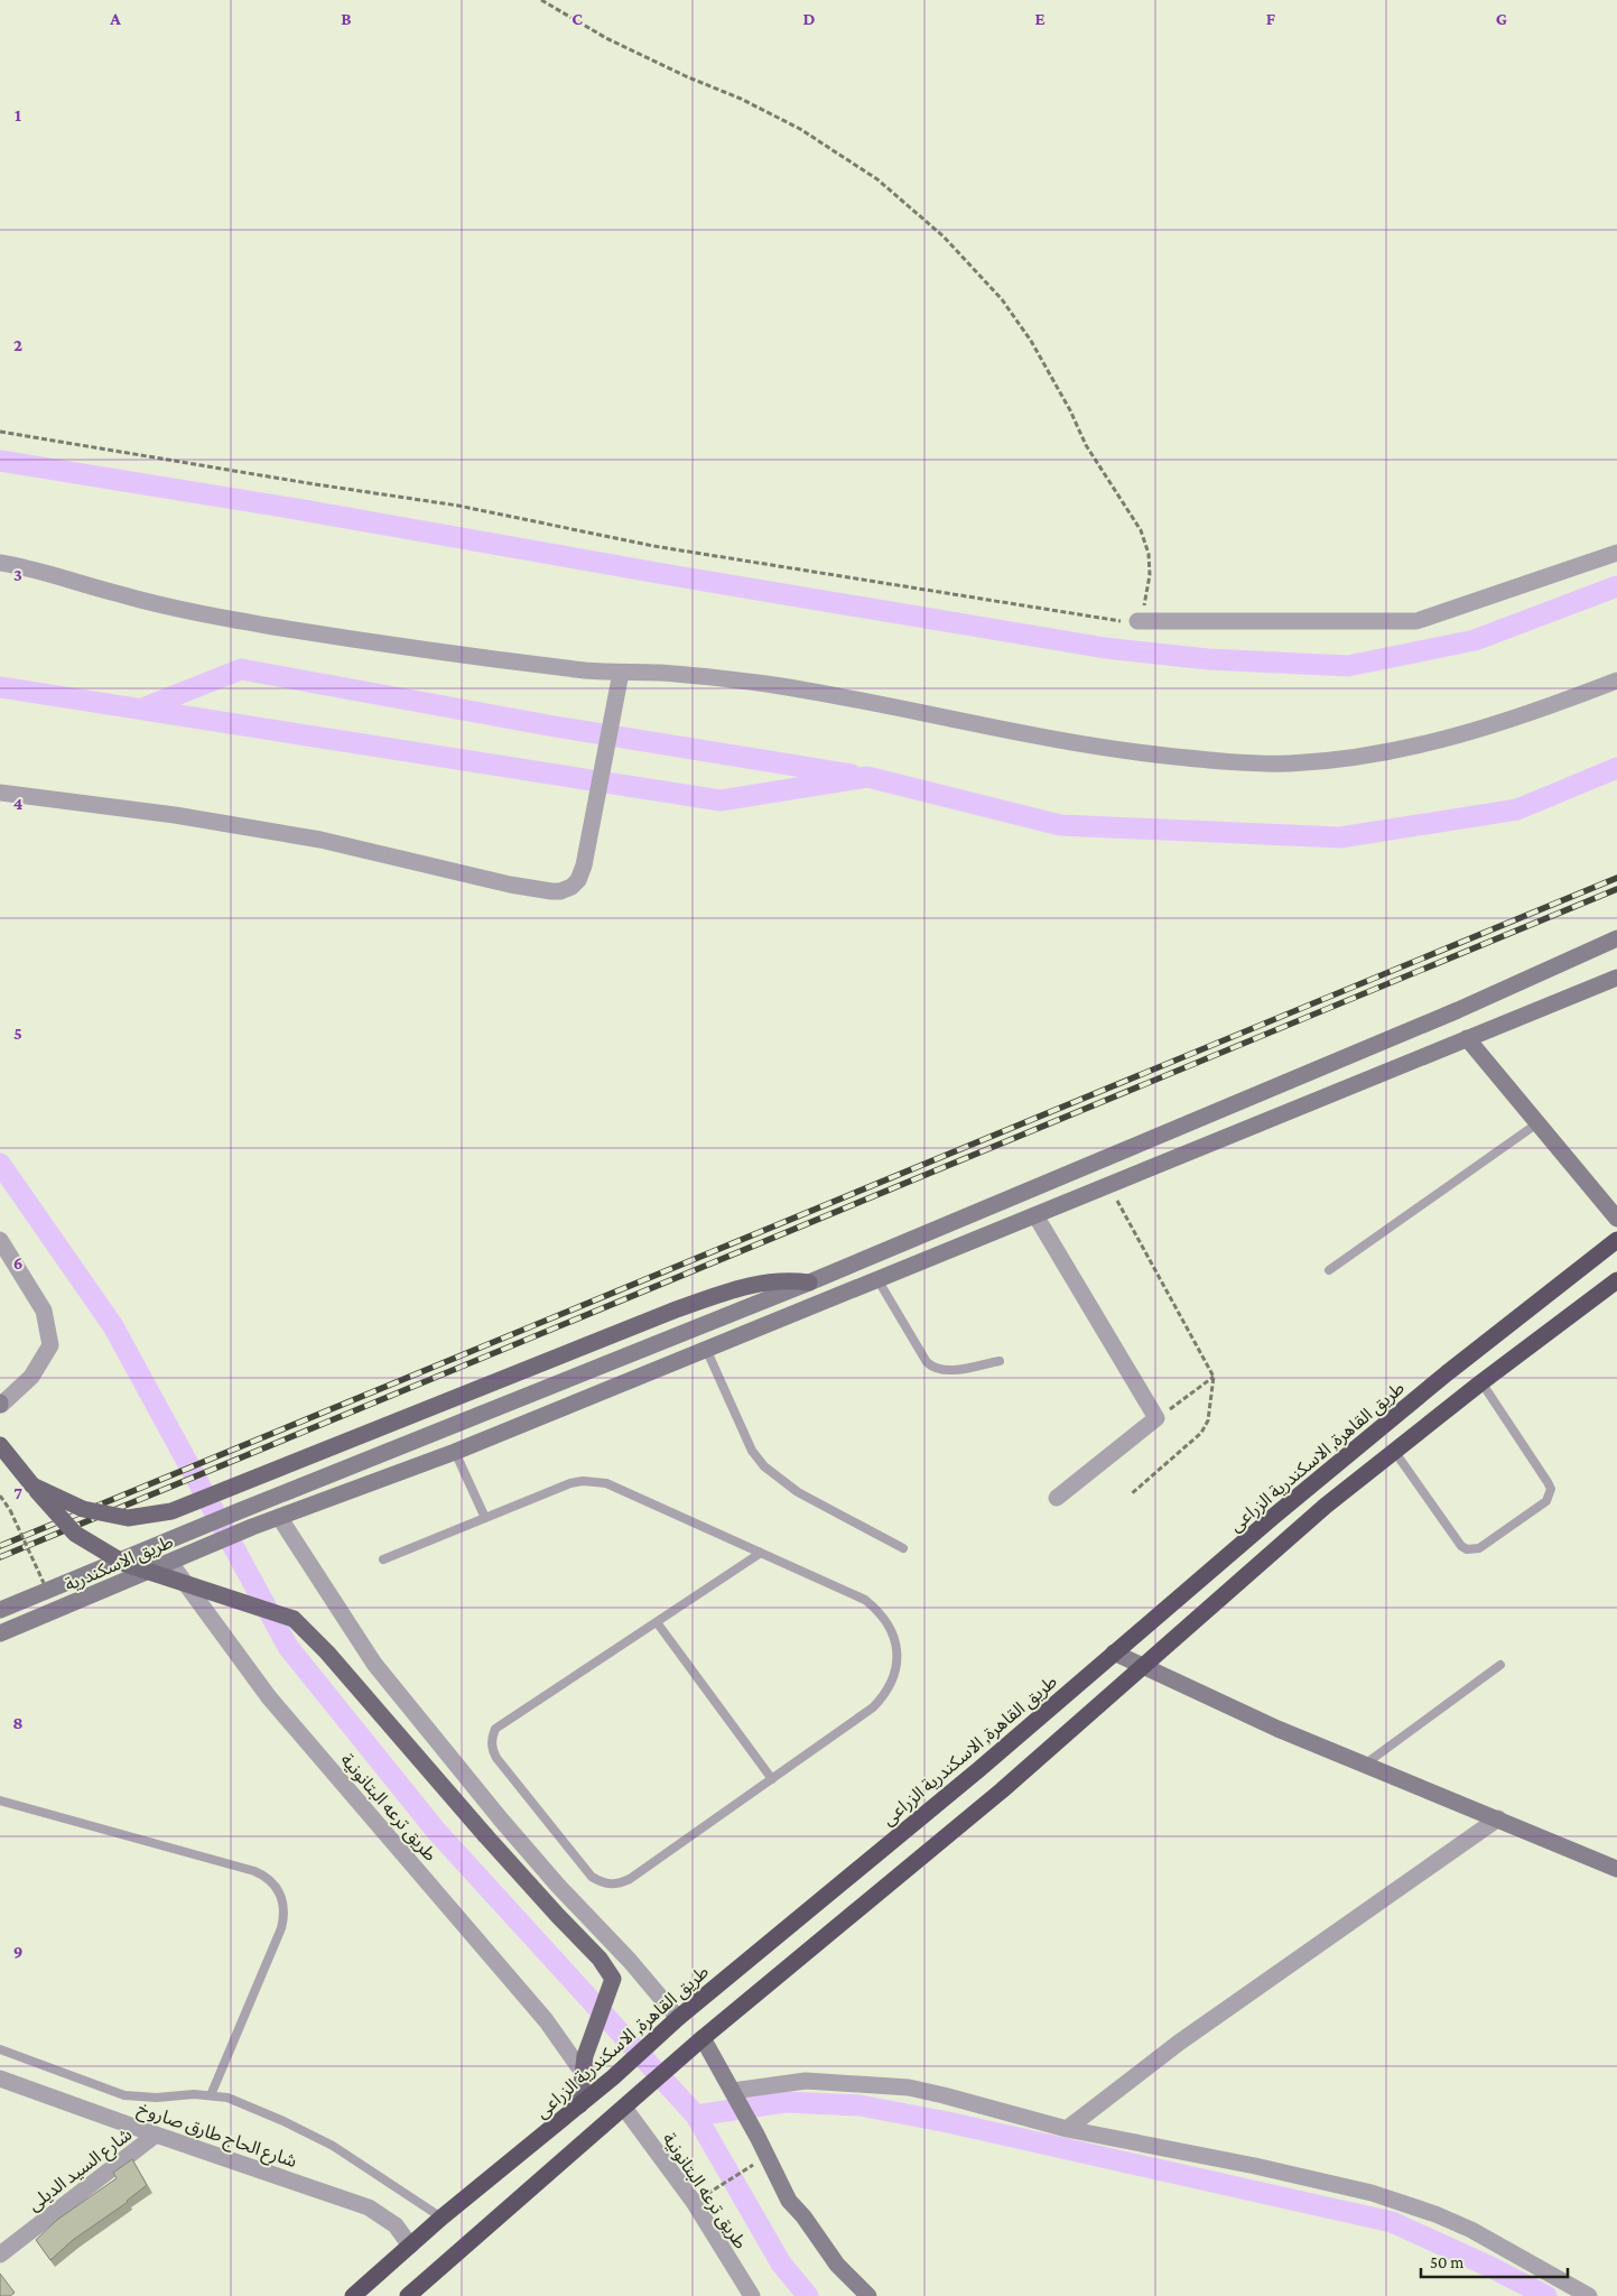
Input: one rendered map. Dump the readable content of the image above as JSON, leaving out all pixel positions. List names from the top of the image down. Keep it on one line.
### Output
{"streets":{"highway":["طريق القاهرة, الاسكندرية الزراعى"],"main road":["طريق الاسكندرية"],"street":["طريق ترعه البتانونية","شارع الحاج طارق صاروخ","شارع السيد الديلى"]},"crossings":[["طريق القاهرة, الاسكندرية الزراعى","شارع الحاج طارق صاروخ"],["طريق الاسكندرية","طريق ترعه البتانونية"],["شارع الحاج طارق صاروخ","شارع السيد الديلى"]],"scale_bar":"50 m","grid":{"columns":["A","B","C","D","E","F","G"],"rows":["1","2","3","4","5","6","7","8","9"]}}
